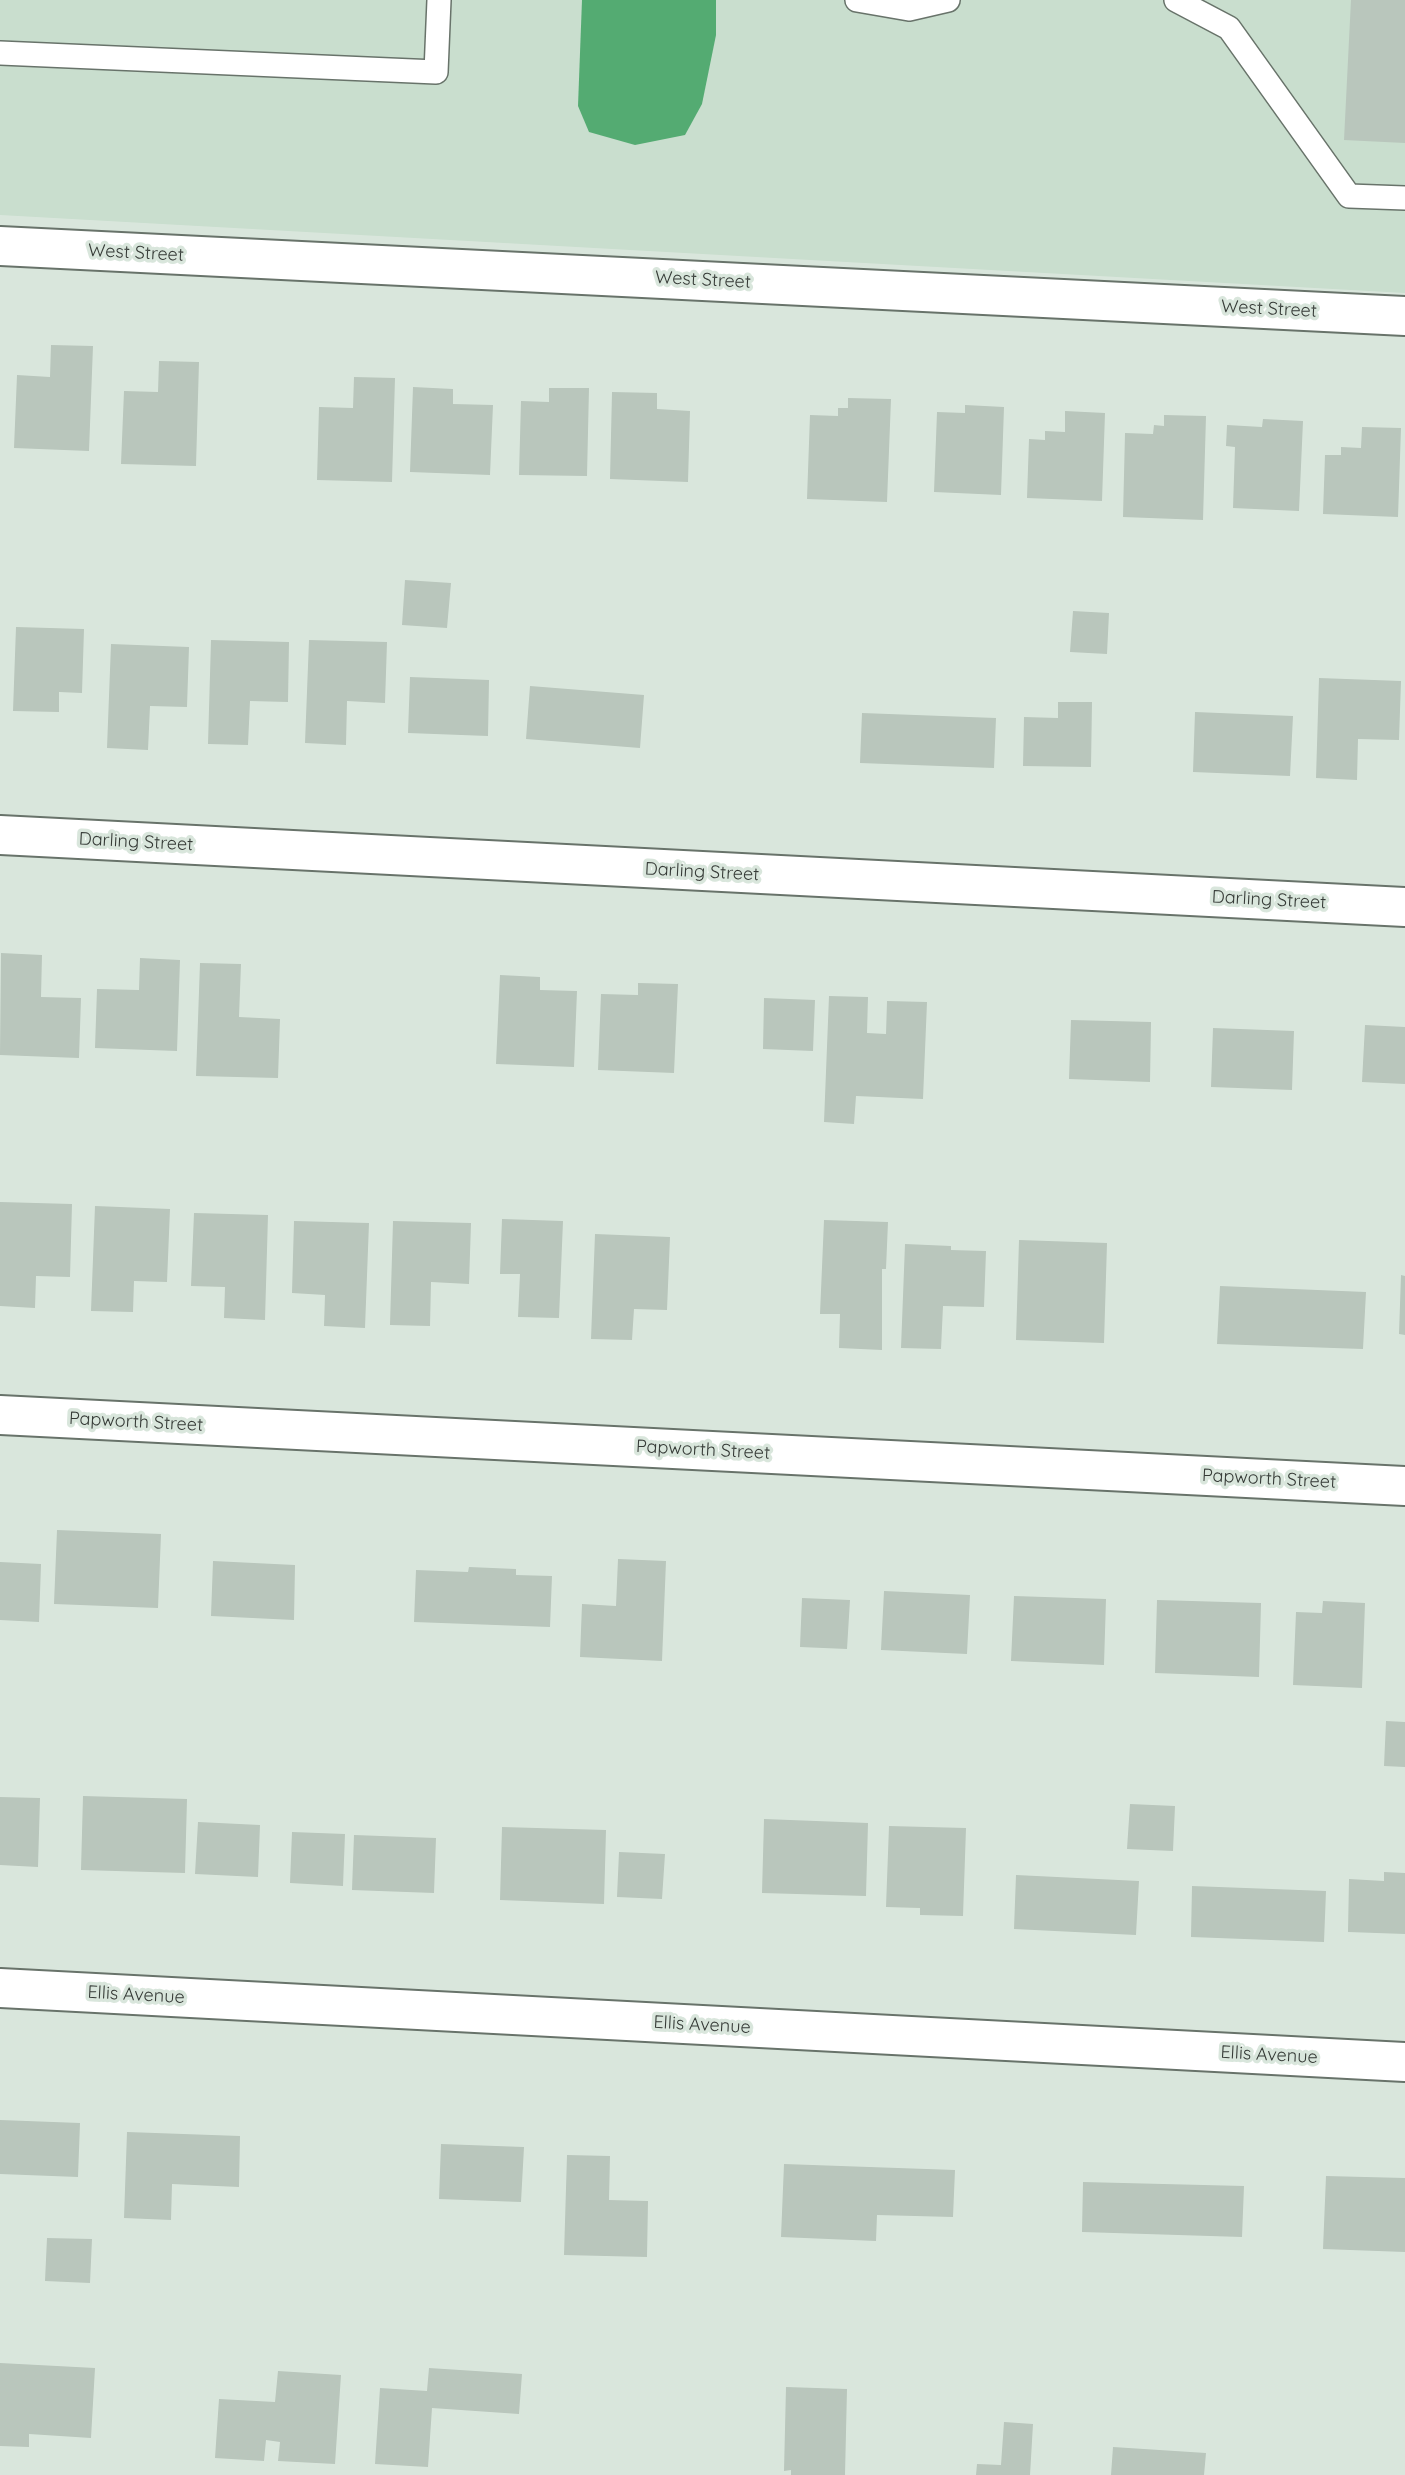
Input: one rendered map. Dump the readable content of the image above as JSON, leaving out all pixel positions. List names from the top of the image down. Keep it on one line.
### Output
{"streets":{"street":["West Street","Darling Street","Papworth Street","Ellis Avenue"]}}
